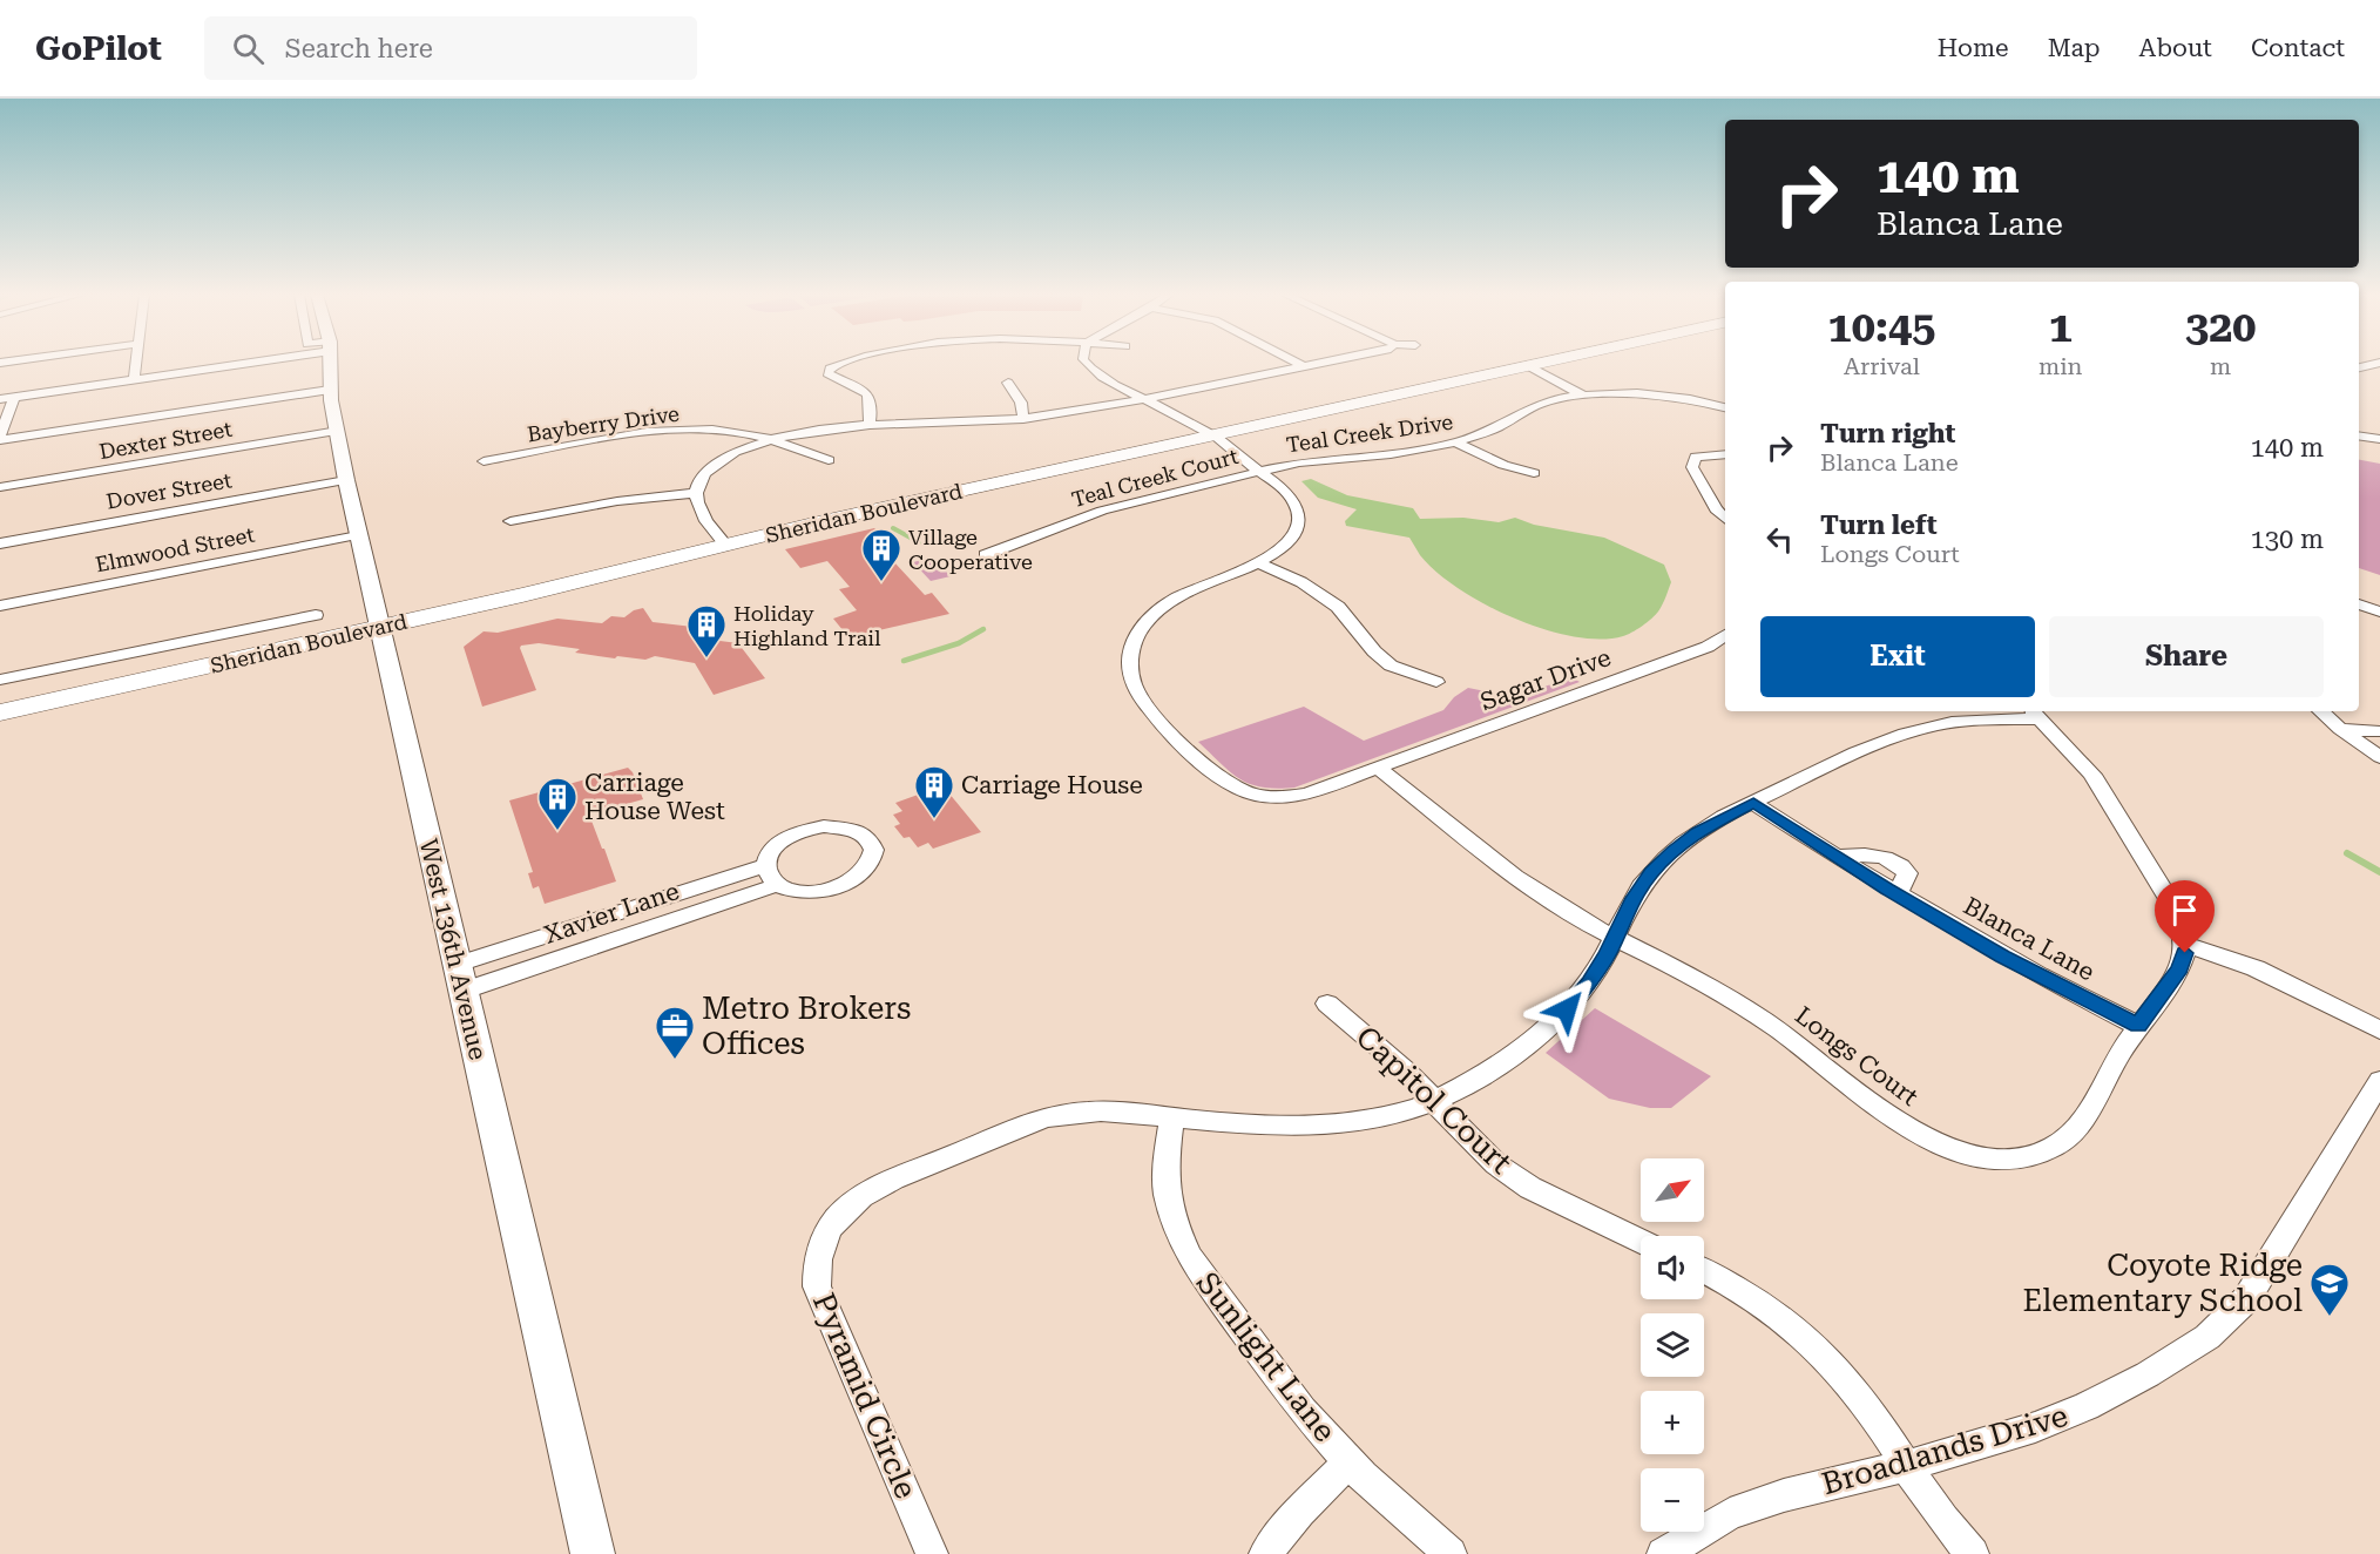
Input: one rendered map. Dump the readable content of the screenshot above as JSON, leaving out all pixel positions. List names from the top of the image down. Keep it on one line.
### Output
{"streets":{"main road":["Sheridan Boulevard","West 136th Avenue"],"street":["Bayberry Drive","Teal Creek Drive","Dexter Street","Teal Creek Court","Dover Street","Elmwood Street","Sagar Drive","Xavier Lane","Blanca Lane","Longs Court","Capitol Court","Sunlight Lane","Pyramid Circle","Broadlands Drive"]},"crossings":[["Teal Creek Drive","Teal Creek Court"],["Teal Creek Drive","Sagar Drive"],["Dexter Street","West 136th Avenue"],["Teal Creek Court","Sagar Drive"],["Dover Street","West 136th Avenue"],["Sheridan Boulevard","Sagar Drive"],["Sheridan Boulevard","West 136th Avenue"],["Elmwood Street","West 136th Avenue"],["Sagar Drive","Longs Court"],["Xavier Lane","West 136th Avenue"],["Blanca Lane","Longs Court"],["Blanca Lane","Pyramid Circle"],["Longs Court","Pyramid Circle"],["Capitol Court","Pyramid Circle"],["Sunlight Lane","Pyramid Circle"]],"places":{"building":["Village Cooperative","Holiday Highland Trail","Carriage House","Carriage House West"],"office":["Metro Brokers Offices"],"school or university":["Coyote Ridge Elementary School"]},"north":"top right","page":{"header":"GoPilot","search":"Search here","nav":["Home","Map","About","Contact"],"turn":["140 m","Blanca Lane"],"eta":["10:45","Arrival","1","min","320","m"],"list":[{"name":"Turn right","note":"Blanca Lane","value":"140 m"},{"name":"Turn left","note":"Longs Court","value":"130 m"}],"buttons":["Exit","Share"],"map_buttons":["+","−"]}}
